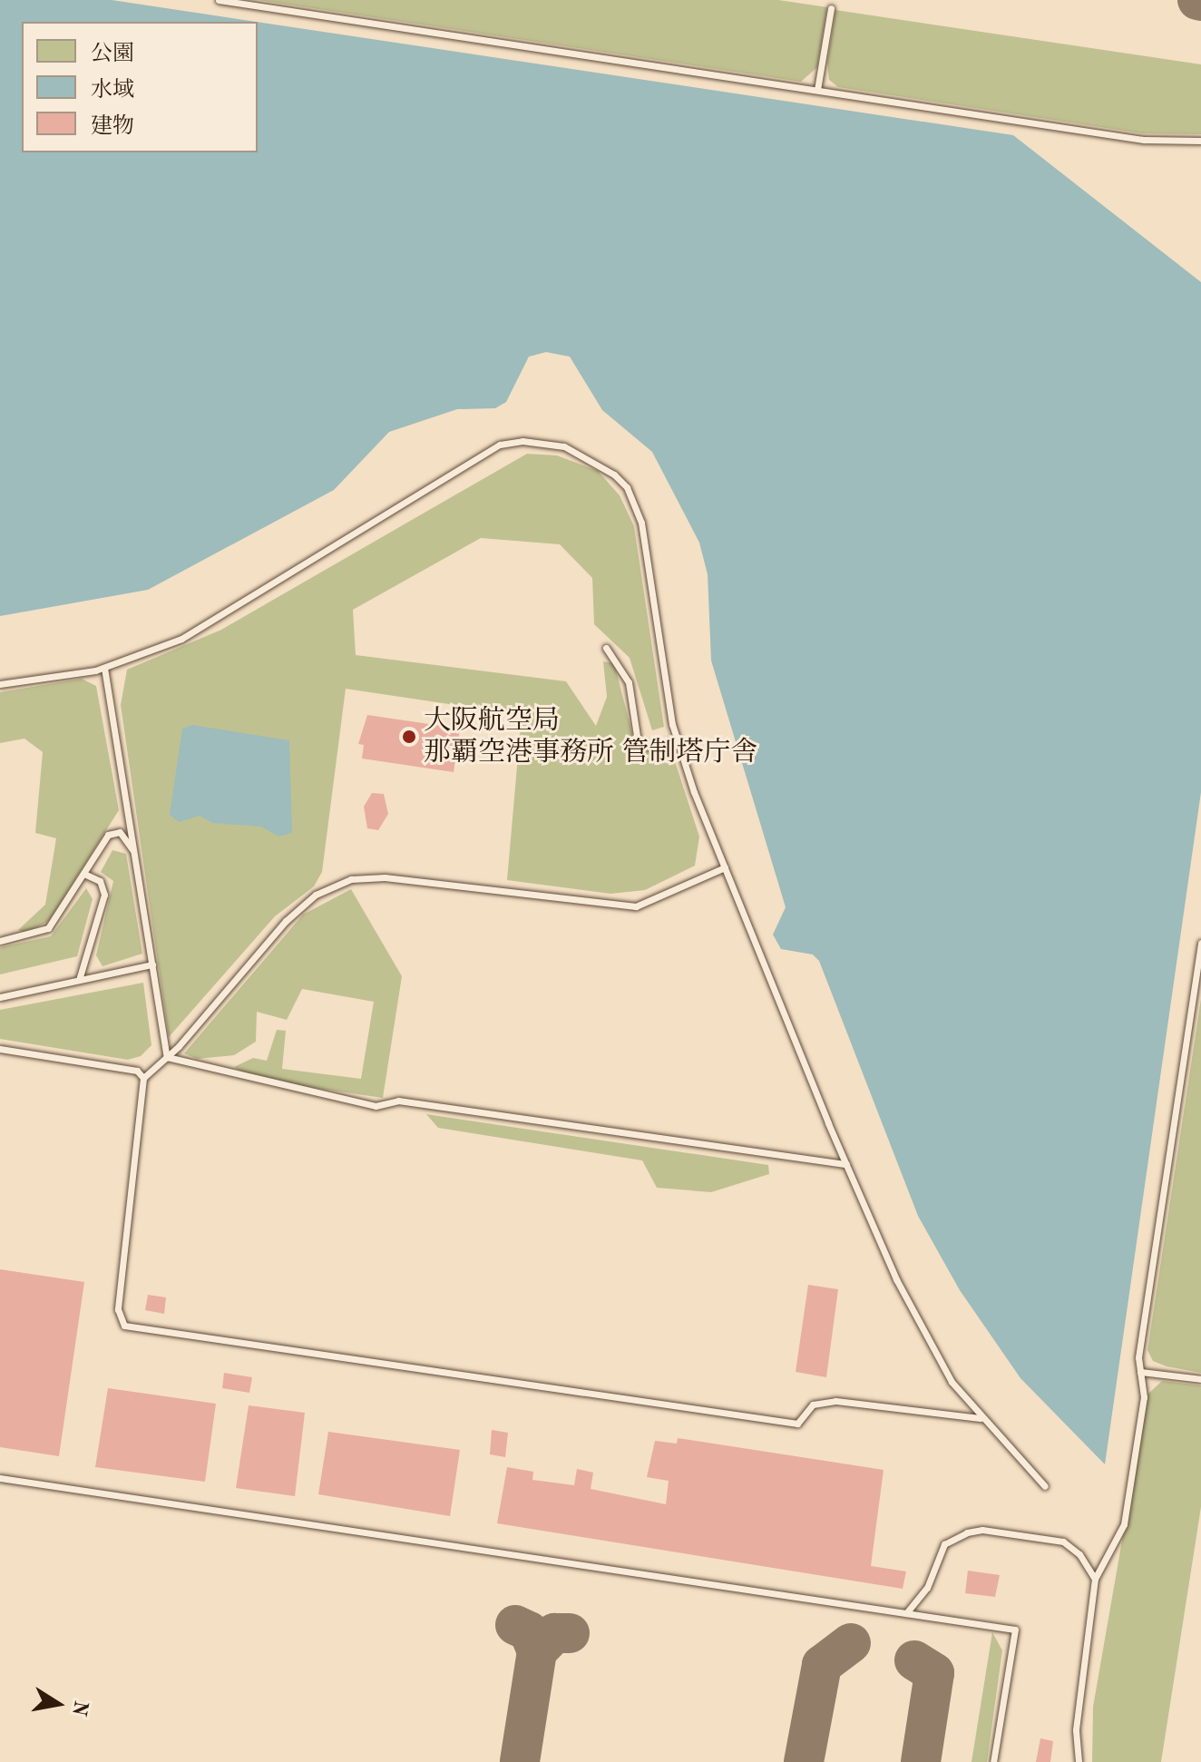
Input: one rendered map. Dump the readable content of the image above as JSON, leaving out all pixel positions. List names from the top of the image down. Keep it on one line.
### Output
{"places":["大阪航空局 那覇空港事務所 管制塔庁舎"],"legend":["公園","水域","建物"],"north":"right"}
